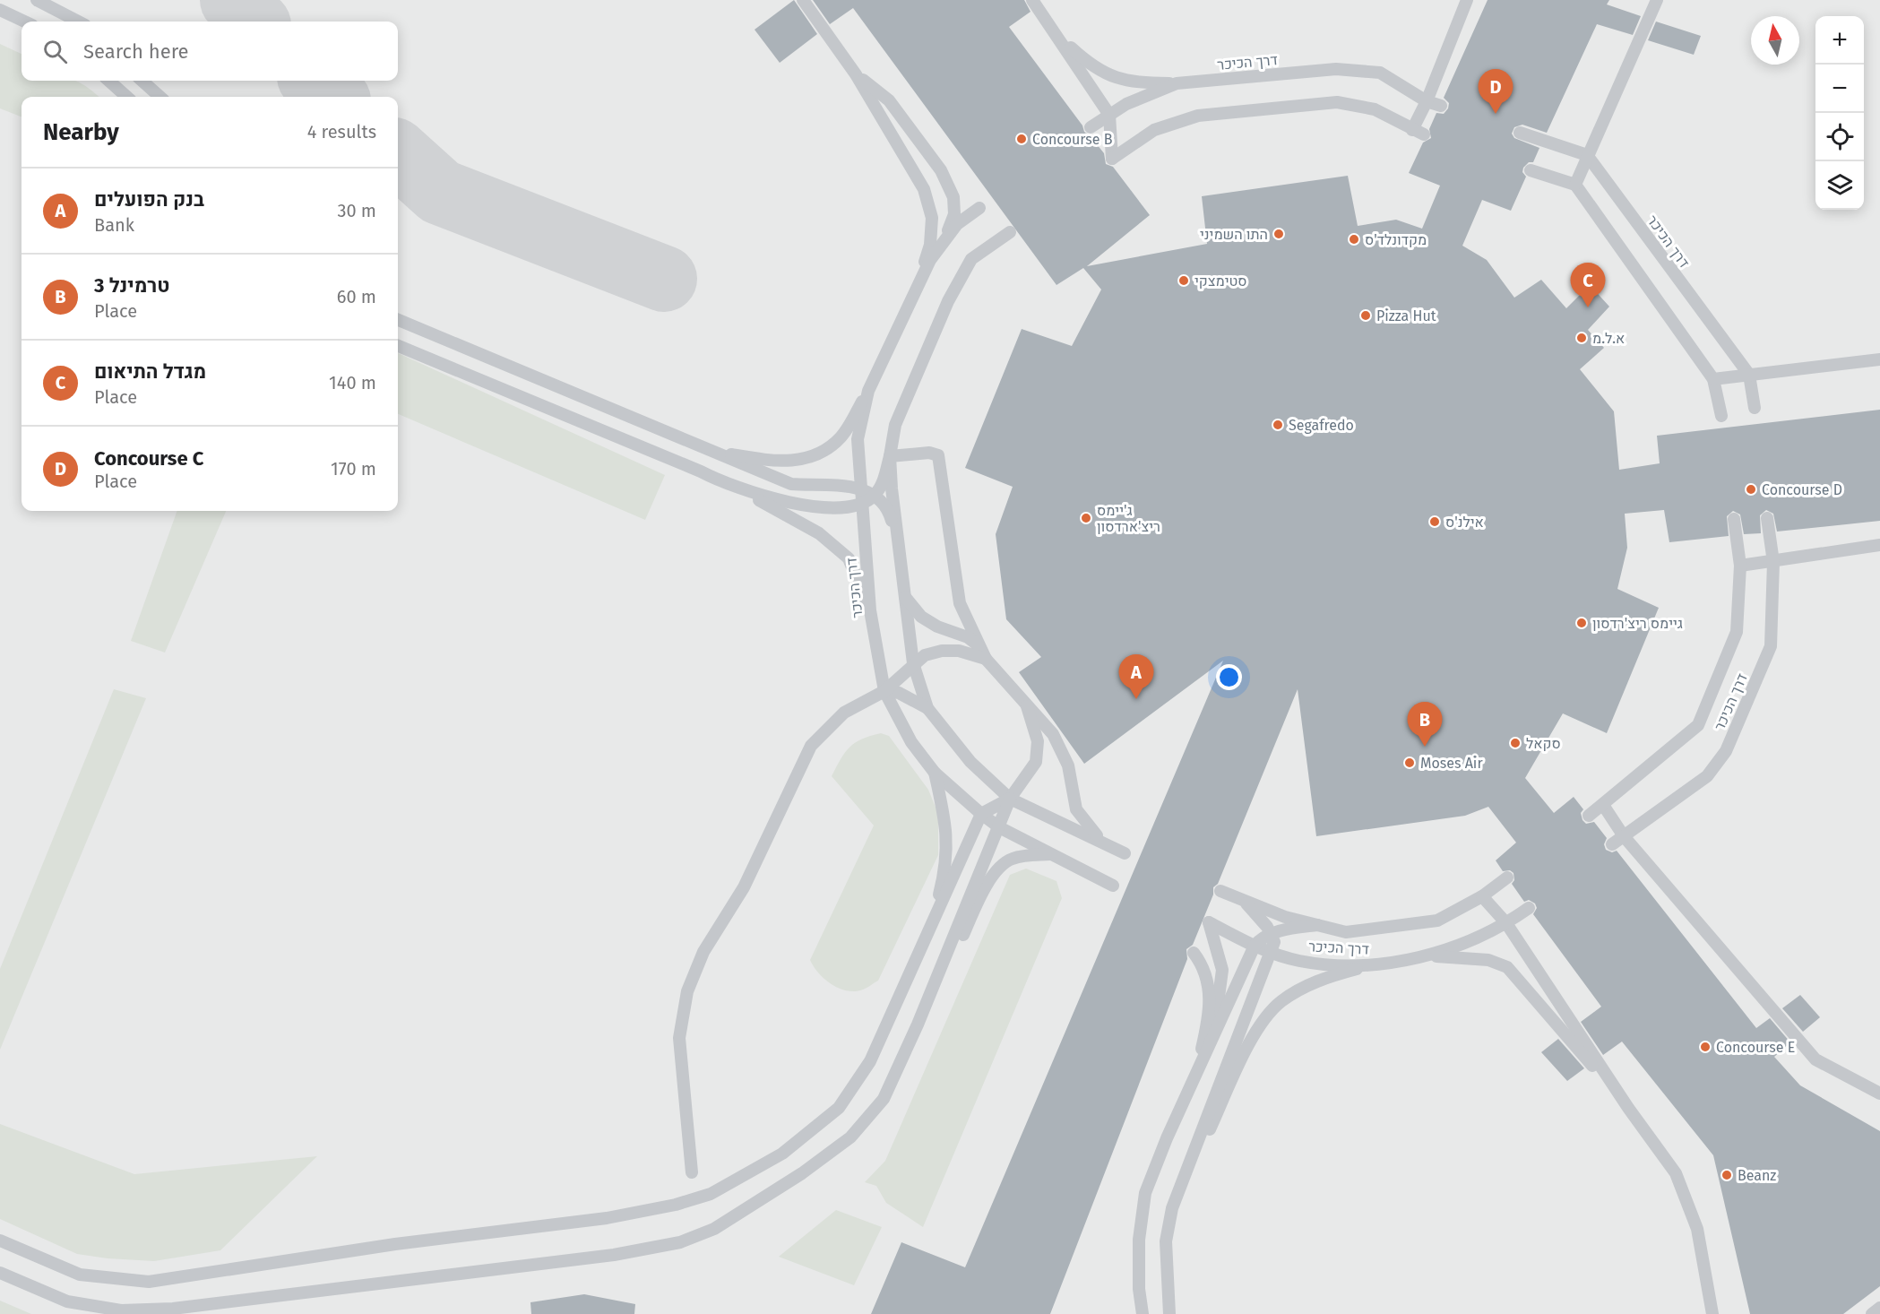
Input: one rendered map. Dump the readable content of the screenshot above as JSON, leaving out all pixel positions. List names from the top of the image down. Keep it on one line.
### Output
{"streets":{"lane":["דרך הכיכר"]},"places":["Concourse B","התו השמיני","מקדונלד'ס","סטימצקי","Pizza Hut","א.ל.מ","Segafredo","Concourse D","ג'יימס ריצ'ארדסון","אילנ'ס","גיימס ריצ'רדסון","סקאל","Moses Air","Concourse E","Beanz"],"north":"top","page":{"map_buttons":["+","−"],"search":"Search here","pins":["D","C","A","B"],"heading":["Nearby","4 results"],"list":[{"mark":"A","name":"בנק הפועלים","note":"Bank","value":"30 m"},{"mark":"B","name":"טרמינל 3","note":"Place","value":"60 m"},{"mark":"C","name":"מגדל התיאום","note":"Place","value":"140 m"},{"mark":"D","name":"Concourse C","note":"Place","value":"170 m"}]}}
